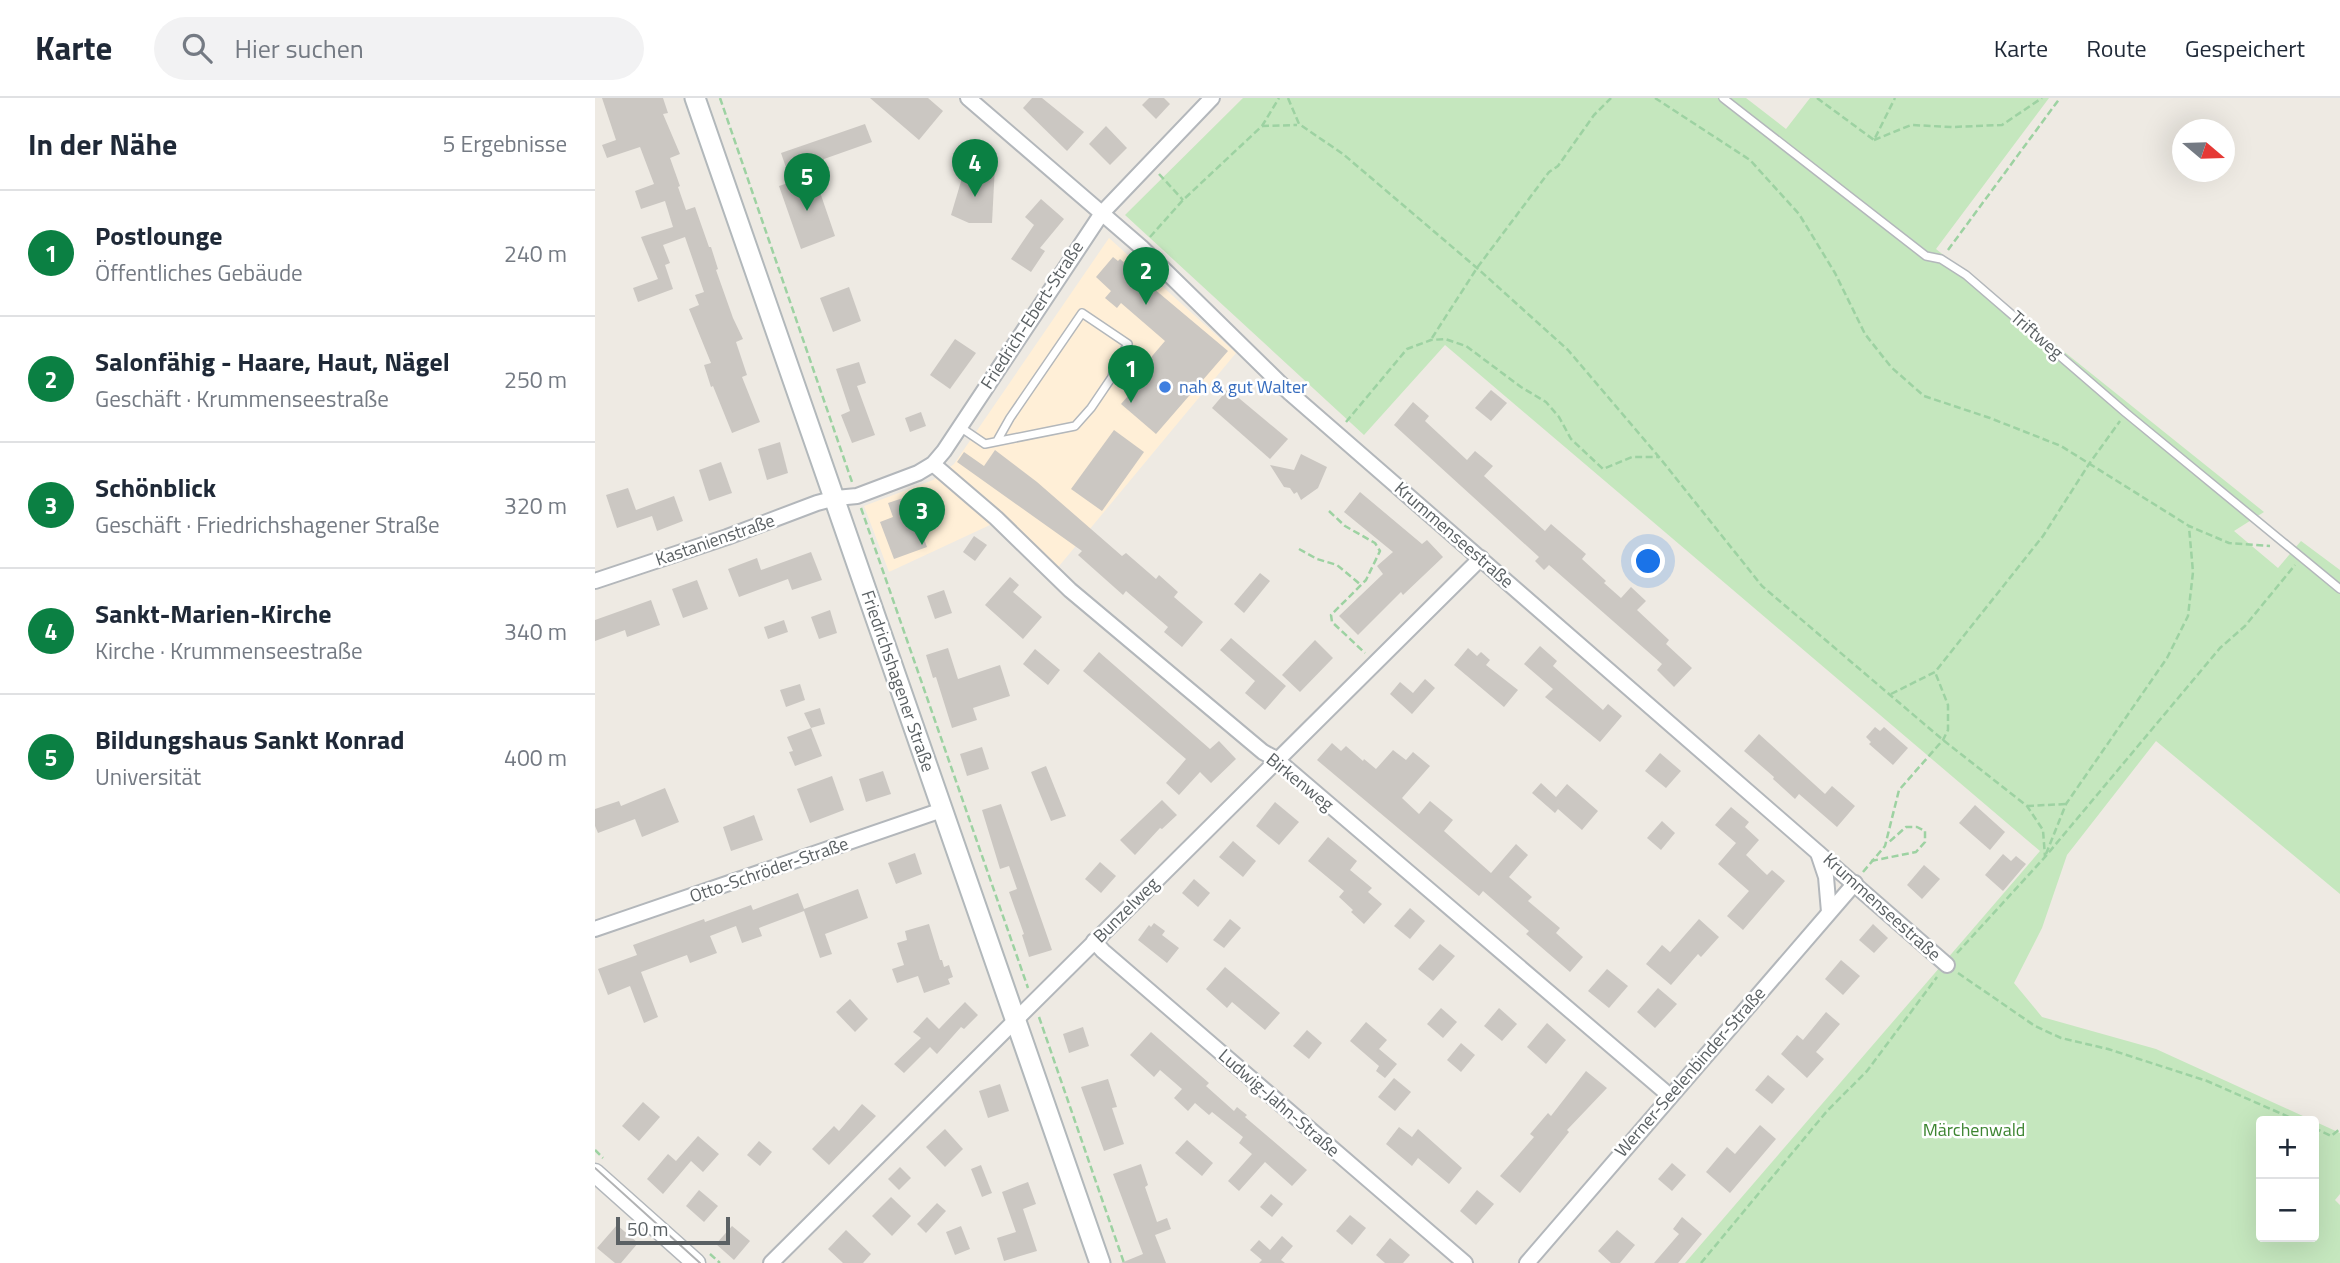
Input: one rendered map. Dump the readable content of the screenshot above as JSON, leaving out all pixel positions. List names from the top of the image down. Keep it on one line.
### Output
{"streets":{"main road":["Friedrichshagener Straße"],"street":["Friedrich-Ebert-Straße","Krummenseestraße","Kastanienstraße","Birkenweg","Otto-Schröder-Straße","Bunzelweg","Werner-Seelenbinder-Straße","Ludwig-Jahn-Straße"],"lane":["Triftweg"]},"crossings":[["Friedrich-Ebert-Straße","Krummenseestraße"],["Friedrich-Ebert-Straße","Kastanienstraße"],["Friedrich-Ebert-Straße","Friedrichshagener Straße"],["Friedrich-Ebert-Straße","Birkenweg"],["Krummenseestraße","Bunzelweg"],["Krummenseestraße","Werner-Seelenbinder-Straße"],["Kastanienstraße","Friedrichshagener Straße"],["Friedrichshagener Straße","Otto-Schröder-Straße"],["Friedrichshagener Straße","Bunzelweg"],["Birkenweg","Bunzelweg"],["Birkenweg","Werner-Seelenbinder-Straße"],["Bunzelweg","Ludwig-Jahn-Straße"]],"parks":["Märchenwald"],"places":["nah & gut Walter"],"scale_bar":"50 m","north":"right","page":{"header":"Karte","search":"Hier suchen","nav":["Karte","Route","Gespeichert"],"heading":["In der Nähe","5 Ergebnisse"],"pins":["4","5","2","1","3"],"list":[{"mark":"1","name":"Postlounge","note":"Öffentliches Gebäude","value":"240 m"},{"mark":"2","name":"Salonfähig - Haare, Haut, Nägel","note":"Geschäft · Krummenseestraße","value":"250 m"},{"mark":"3","name":"Schönblick","note":"Geschäft · Friedrichshagener Straße","value":"320 m"},{"mark":"4","name":"Sankt-Marien-Kirche","note":"Kirche · Krummenseestraße","value":"340 m"},{"mark":"5","name":"Bildungshaus Sankt Konrad","note":"Universität","value":"400 m"}],"map_buttons":["+","−"],"scale":"50 m"}}
